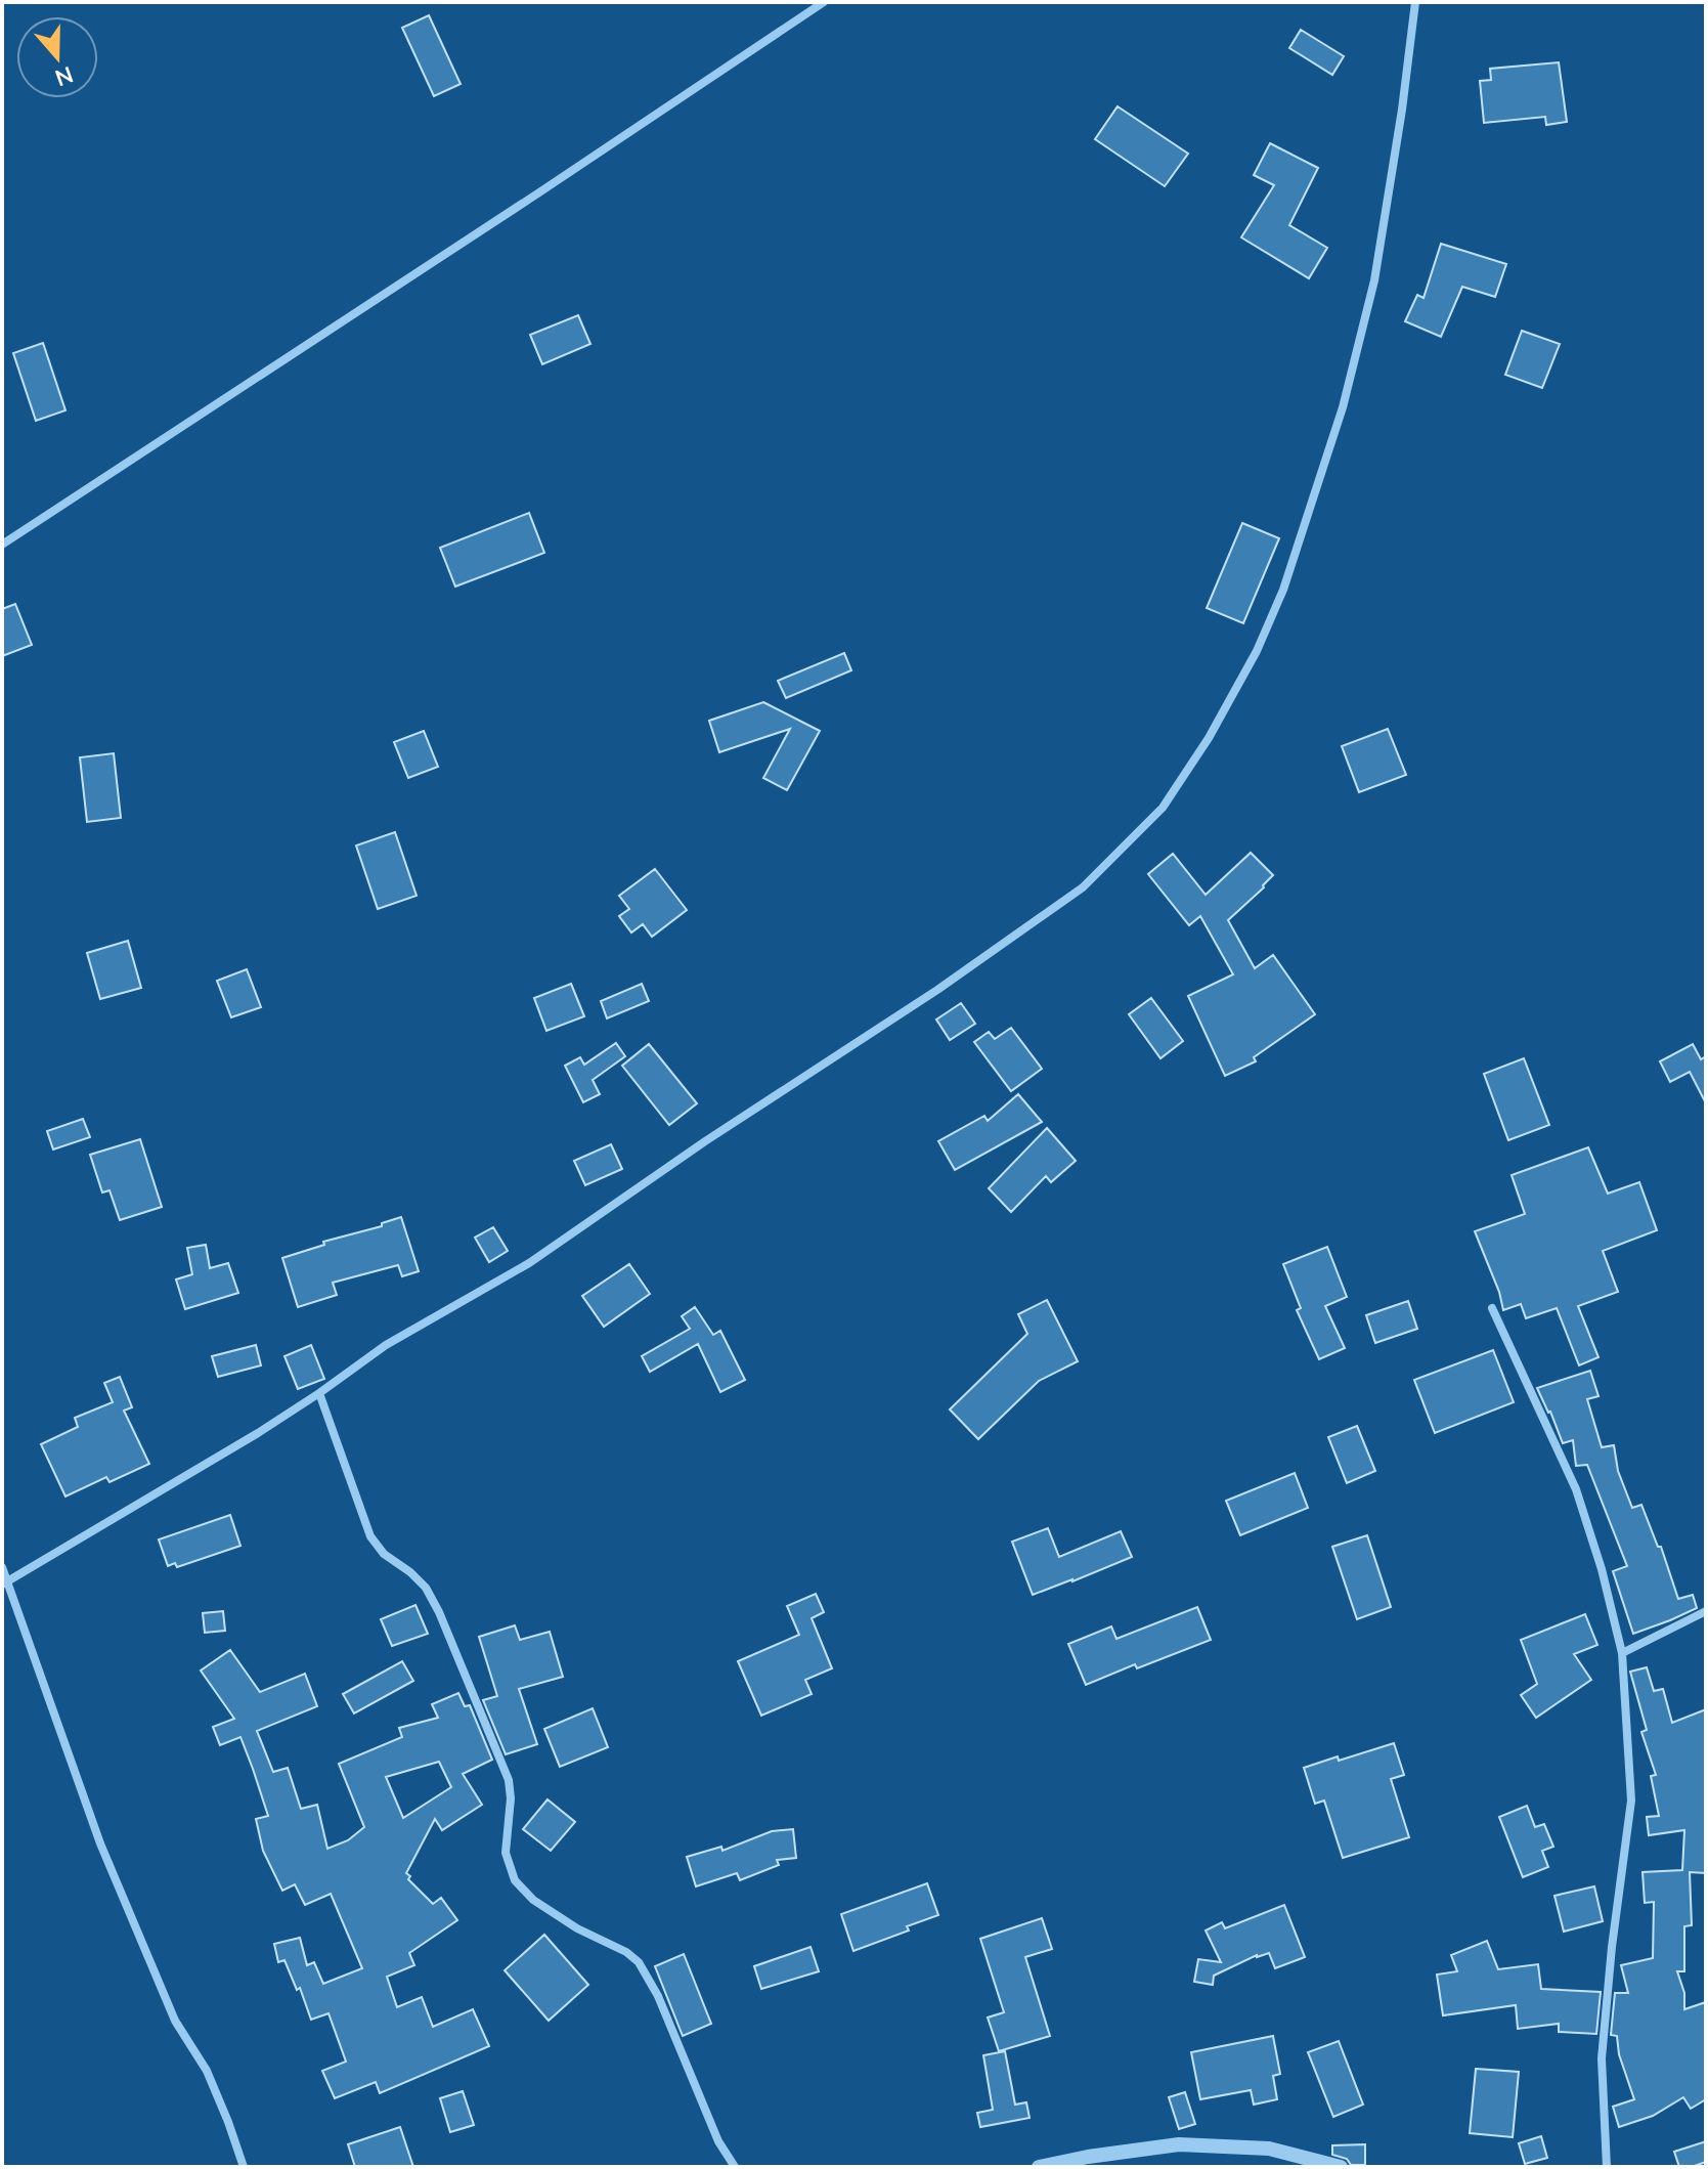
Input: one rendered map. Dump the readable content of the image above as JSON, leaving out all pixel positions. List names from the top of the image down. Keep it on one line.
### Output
{"north":"bottom"}
